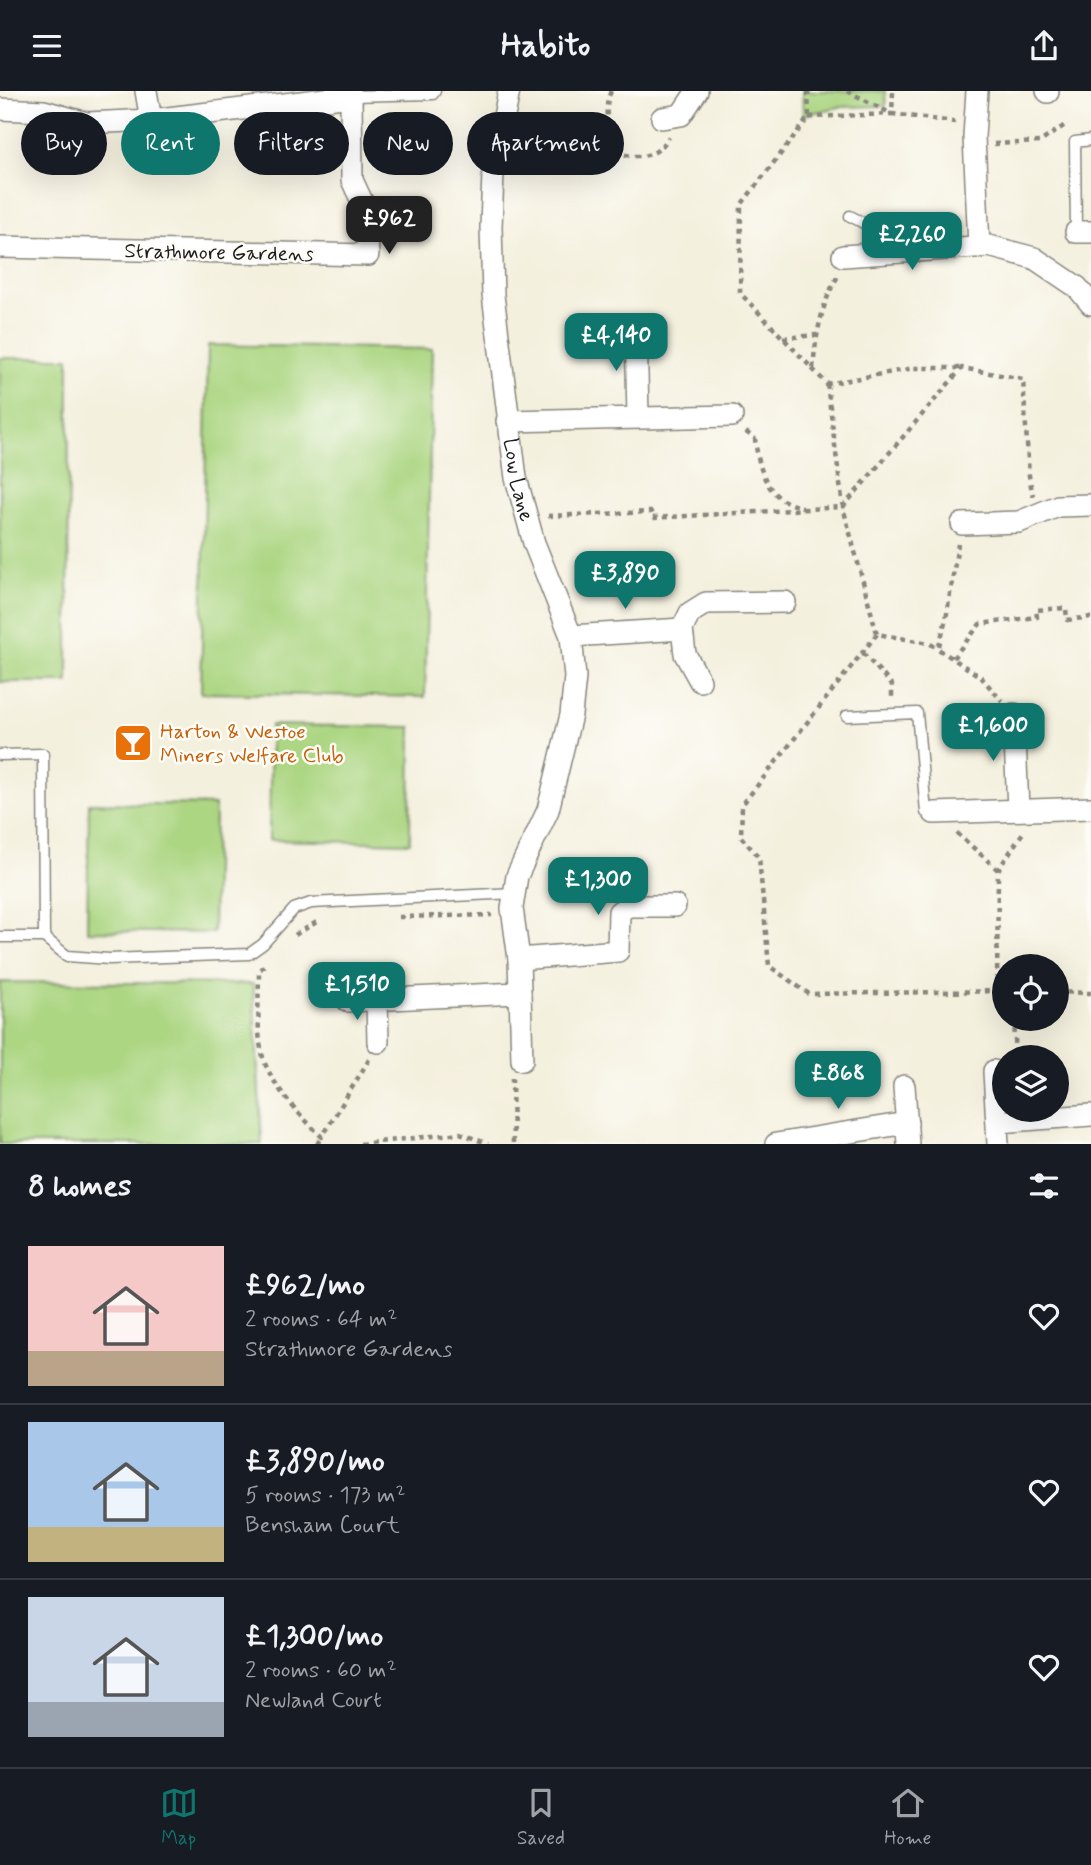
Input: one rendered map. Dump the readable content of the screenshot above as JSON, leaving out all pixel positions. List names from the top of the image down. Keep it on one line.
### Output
{"streets":{"street":["Strathmore Gardens","Low Lane"]},"places":{"bar":["Harton & Westoe Miners Welfare Club"]},"page":{"header":"Habito","chip":["Buy","Rent","Filters","New","Apartment"],"price":["£962","£2,260","£4,140","£3,890","£1,600","£1,300","£1,510","£868"],"heading":"8 homes","list":[{"name":"£962/mo","note":"2 rooms · 64 m² · Strathmore Gardens"},{"name":"£3,890/mo","note":"5 rooms · 173 m² · Bensham Court"},{"name":"£1,300/mo","note":"2 rooms · 60 m² · Newland Court"}],"tabs":["Map","Saved","Home"]}}
